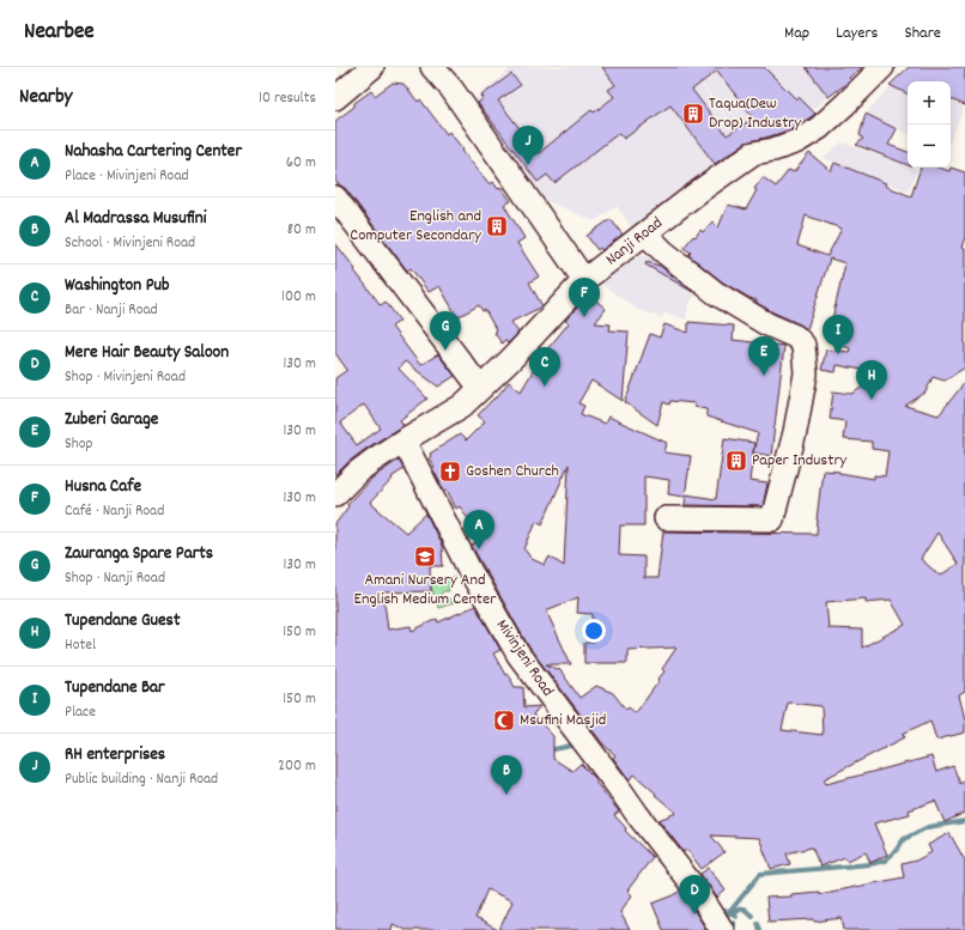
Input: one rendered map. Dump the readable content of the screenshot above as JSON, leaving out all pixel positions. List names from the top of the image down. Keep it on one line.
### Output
{"streets":{"street":["Nanji Road","Mivinjeni Road"]},"crossings":[["Nanji Road","Mivinjeni Road"]],"places":{"building":["Taqua(Dew Drop) Industry","English and Computer Secondary","Paper Industry"],"church":["Goshen Church"],"school or university":["Amani Nursery And English Medium Center"],"mosque":["Msufini Masjid"]},"page":{"header":"Nearbee","nav":["Map","Layers","Share"],"heading":["Nearby","10 results"],"map_buttons":["+","−"],"pins":["J","F","G","I","E","C","H","A","B","D"],"list":[{"mark":"A","name":"Nahasha Cartering Center","note":"Place · Mivinjeni Road","value":"60 m"},{"mark":"B","name":"Al Madrassa Musufini","note":"School · Mivinjeni Road","value":"80 m"},{"mark":"C","name":"Washington Pub","note":"Bar · Nanji Road","value":"100 m"},{"mark":"D","name":"Mere Hair Beauty Saloon","note":"Shop · Mivinjeni Road","value":"130 m"},{"mark":"E","name":"Zuberi Garage","note":"Shop","value":"130 m"},{"mark":"F","name":"Husna Cafe","note":"Café · Nanji Road","value":"130 m"},{"mark":"G","name":"Zauranga Spare Parts","note":"Shop · Nanji Road","value":"130 m"},{"mark":"H","name":"Tupendane Guest","note":"Hotel","value":"150 m"},{"mark":"I","name":"Tupendane Bar","note":"Place","value":"150 m"},{"mark":"J","name":"RH enterprises","note":"Public building · Nanji Road","value":"200 m"}]}}
